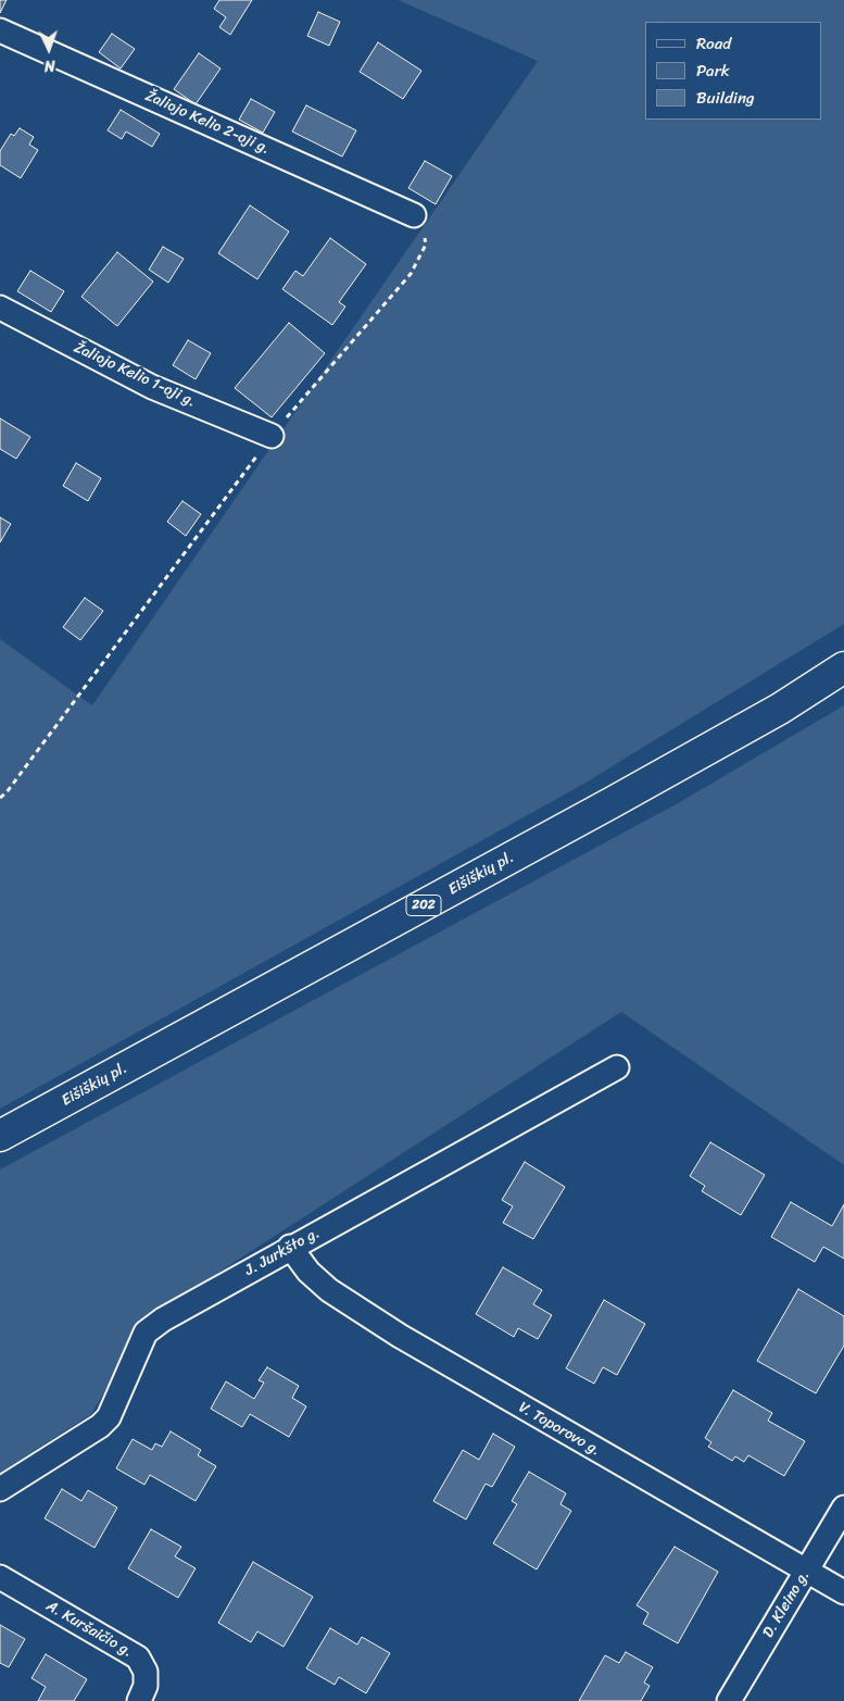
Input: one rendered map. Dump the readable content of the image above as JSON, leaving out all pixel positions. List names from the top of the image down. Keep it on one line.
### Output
{"streets":{"main road":["Eišiškių pl.","202"],"street":["Žaliojo Kelio 2-oji g.","Žaliojo Kelio 1-oji g.","J. Jurkšto g.","V. Toporovo g.","D. Kleino g.","A. Kuršaičio g."]},"crossings":[["J. Jurkšto g.","V. Toporovo g."],["V. Toporovo g.","D. Kleino g."]],"legend":["Road","Park","Building"],"north":"bottom"}
